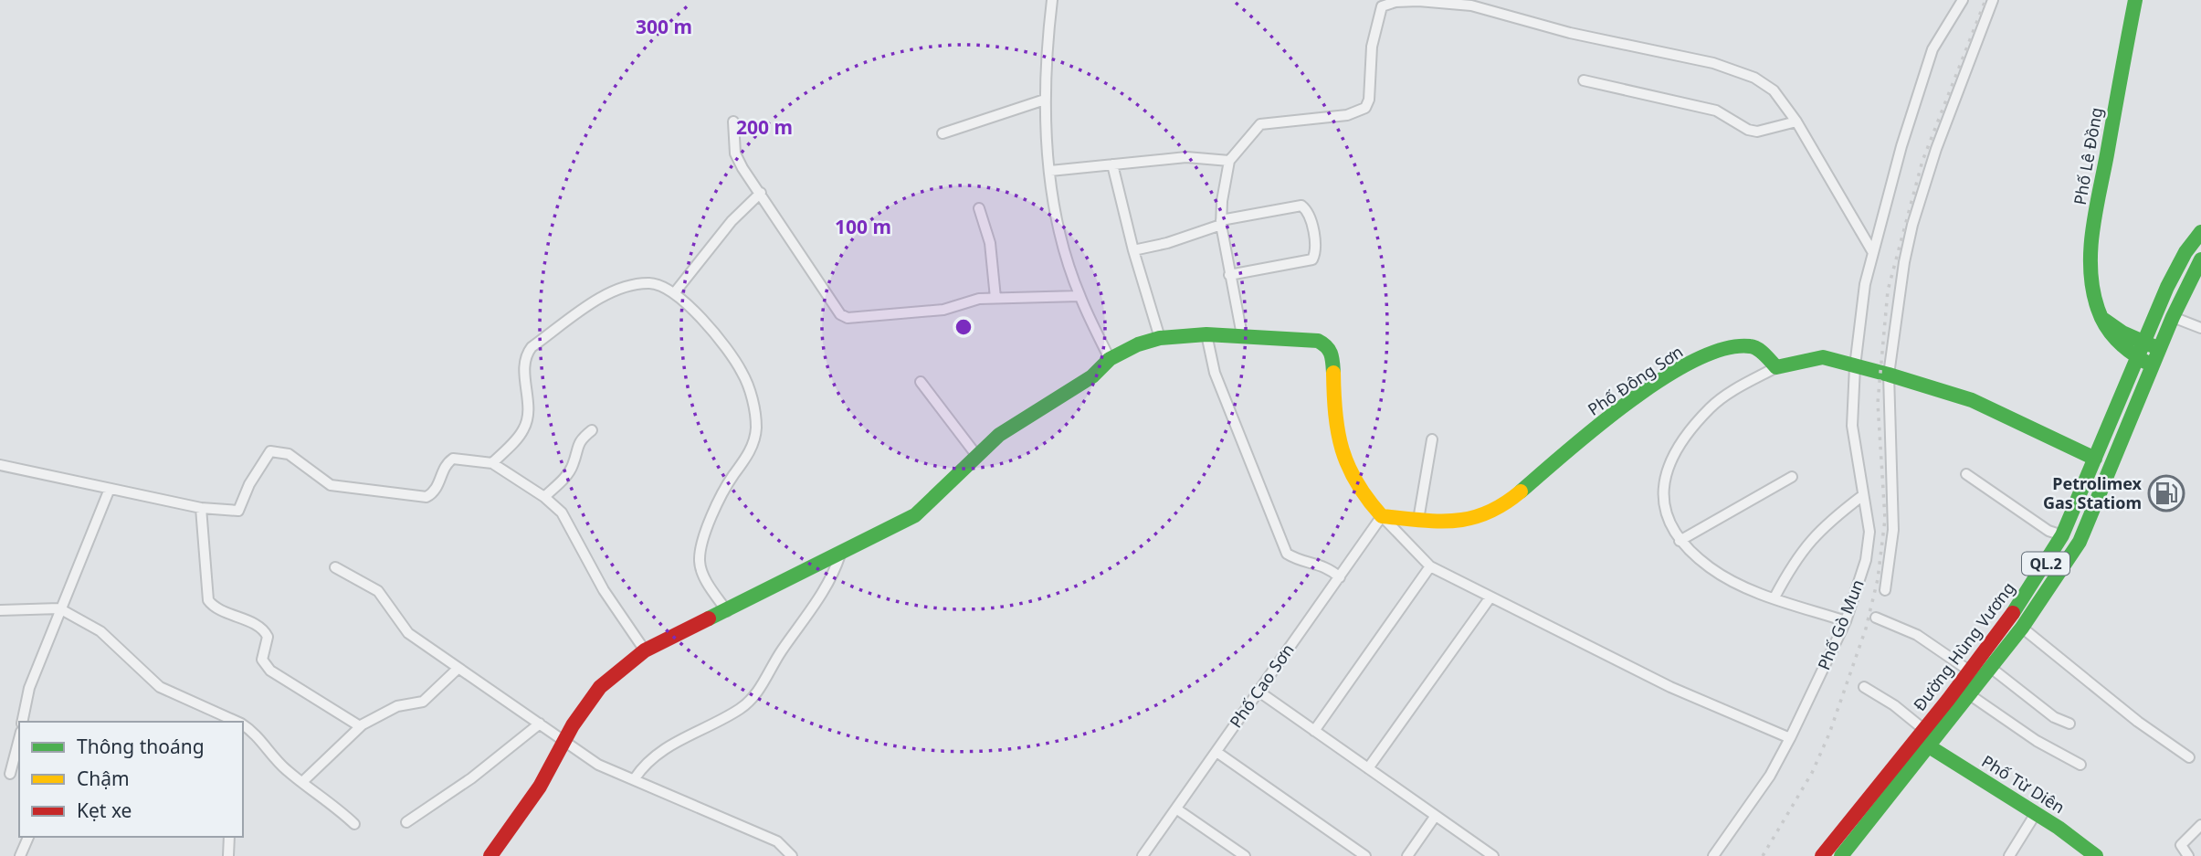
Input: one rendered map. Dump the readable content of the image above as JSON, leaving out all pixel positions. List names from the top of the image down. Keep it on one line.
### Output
{"streets":{"main road":["Phố Lê Đồng","Phố Đông Sơn","QL.2","Đường Hùng Vương","Phố Từ Diên"],"street":["Phố Gò Mun","Phố Cao Sơn"]},"crossings":[["Phố Lê Đồng","Đường Hùng Vương"],["Phố Đông Sơn","Phố Cao Sơn"],["Đường Hùng Vương","Phố Từ Diên"]],"places":{"fuel station":["Petrolimex Gas Statiom"]},"legend":["Thông thoáng","Chậm","Kẹt xe"],"rings":["300 m","200 m","100 m"]}
